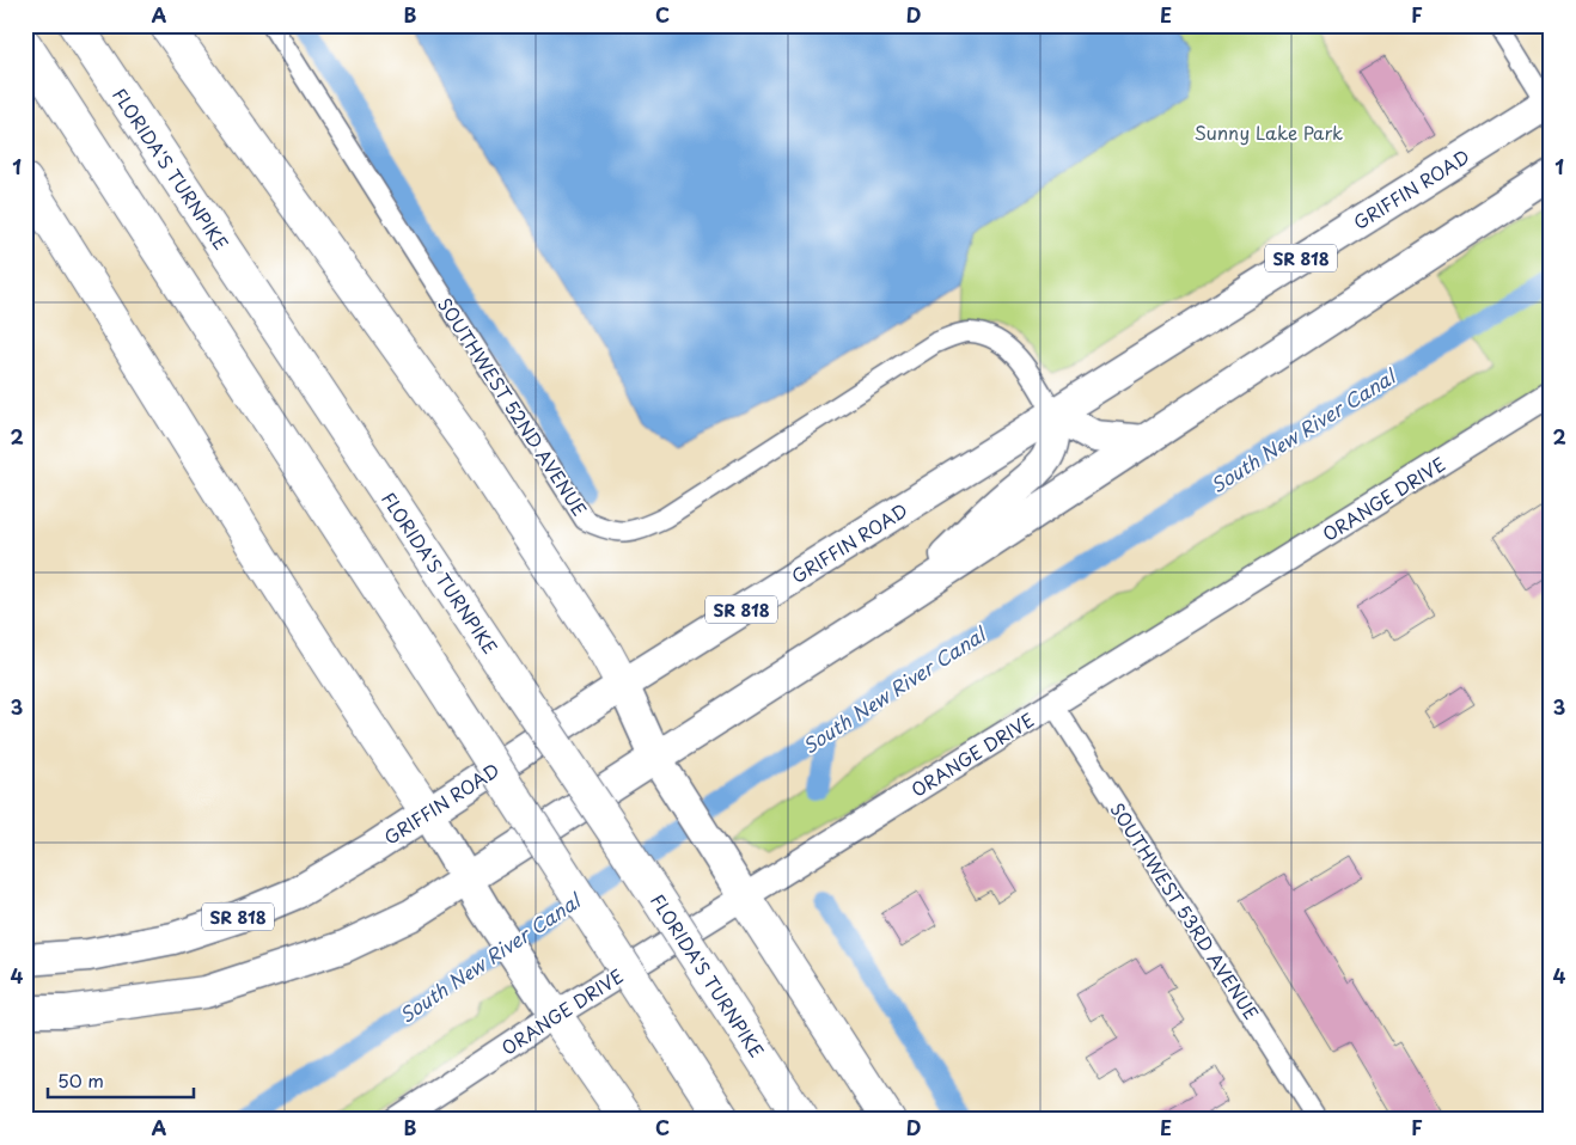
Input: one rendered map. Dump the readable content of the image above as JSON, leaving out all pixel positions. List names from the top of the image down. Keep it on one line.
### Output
{"streets":{"highway":["FLORIDA'S TURNPIKE"],"main road":["GRIFFIN ROAD","SR 818"],"street":["SOUTHWEST 52ND AVENUE","ORANGE DRIVE","SOUTHWEST 53RD AVENUE"]},"crossings":[["GRIFFIN ROAD","SOUTHWEST 52ND AVENUE"],["ORANGE DRIVE","SOUTHWEST 53RD AVENUE"]],"water":["South New River Canal"],"parks":["Sunny Lake Park"],"scale_bar":"50 m","grid":{"columns":["A","B","C","D","E","F"],"rows":["1","2","3","4"]}}
